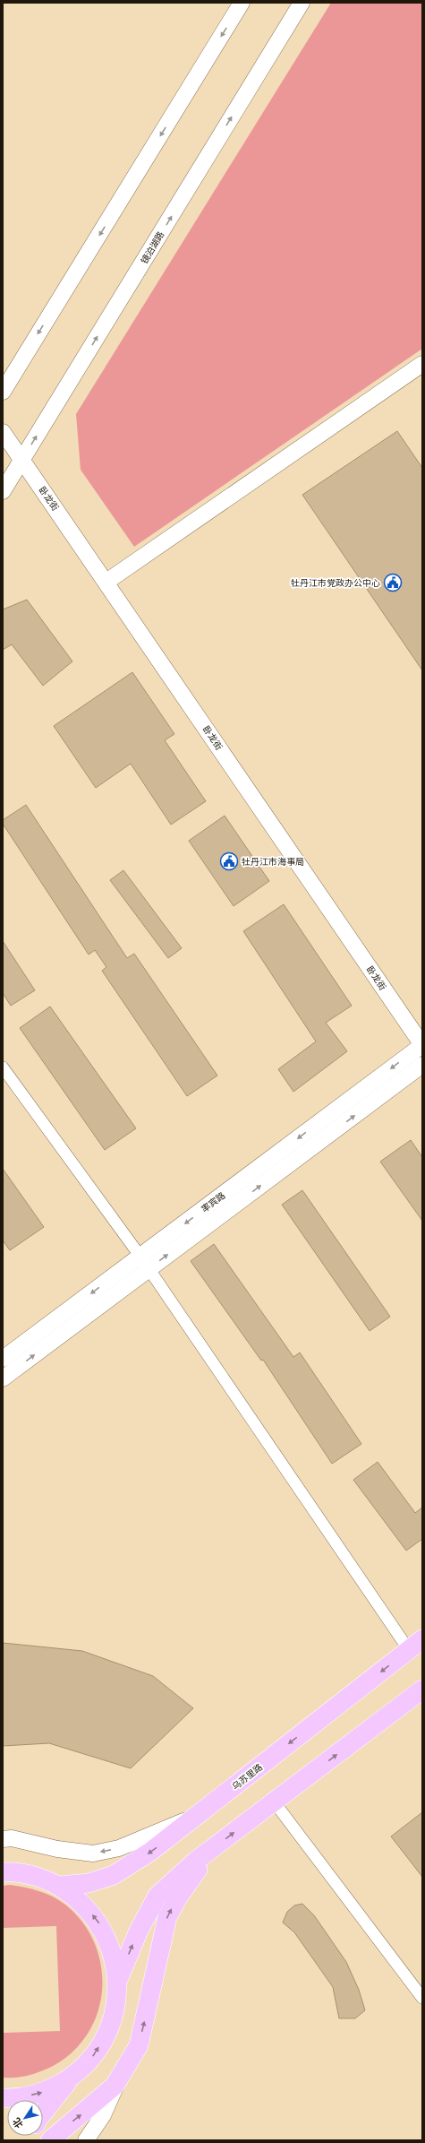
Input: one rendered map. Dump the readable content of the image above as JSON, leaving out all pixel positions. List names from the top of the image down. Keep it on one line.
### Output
{"streets":{"main road":["乌苏里路"],"street":["镜泊湖路","卧龙街","率宾路"]},"crossings":[["镜泊湖路","卧龙街"],["卧龙街","率宾路"]],"places":{"public building":["牡丹江市党政办公中心","牡丹江市海事局"]},"north":"bottom left"}
